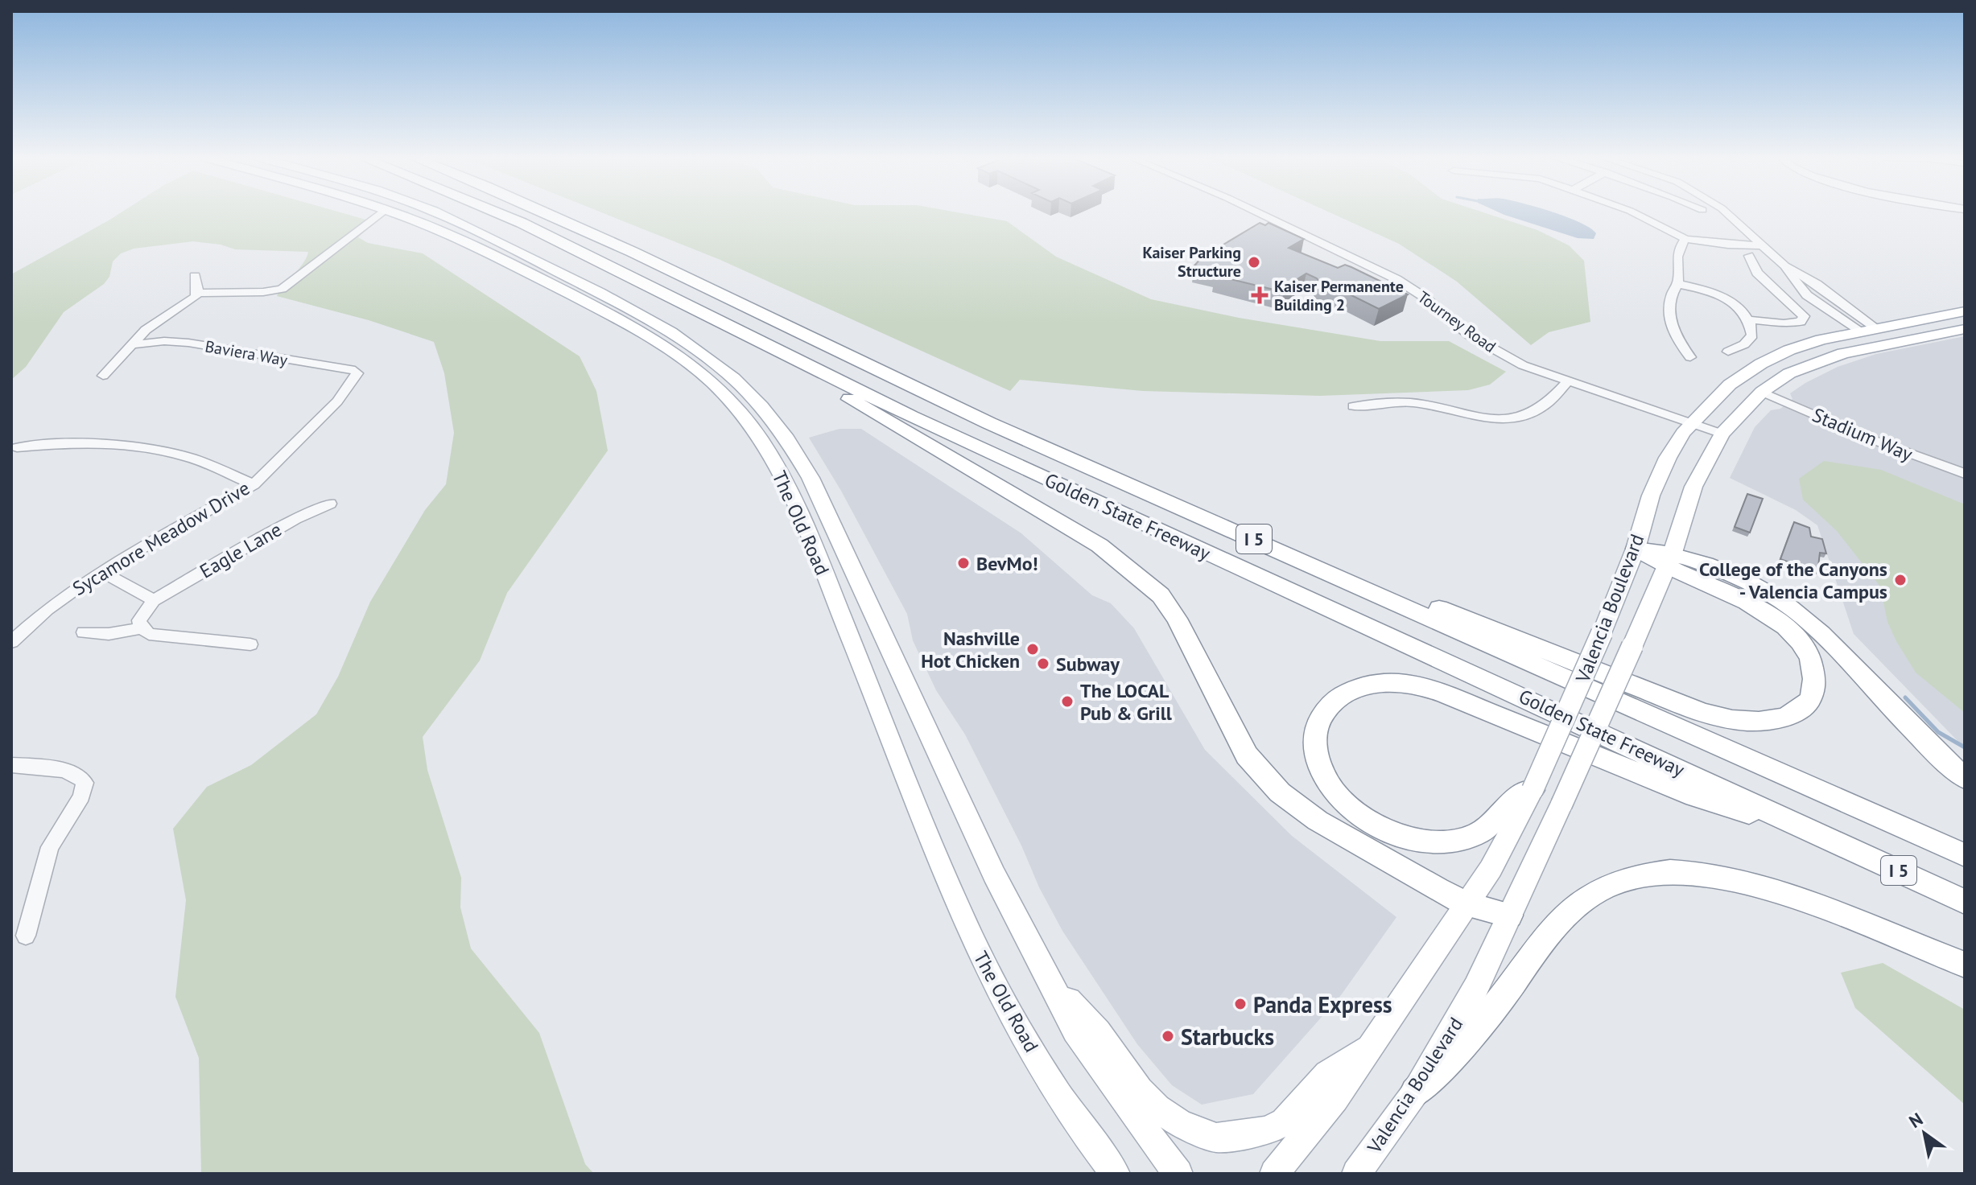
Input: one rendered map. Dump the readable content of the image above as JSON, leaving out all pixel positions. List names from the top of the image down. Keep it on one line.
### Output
{"streets":{"highway":["Golden State Freeway","I 5"],"main road":["The Old Road","Valencia Boulevard"],"street":["Tourney Road","Baviera Way","Stadium Way","Sycamore Meadow Drive","Eagle Lane"]},"crossings":[["Tourney Road","Valencia Boulevard"],["Baviera Way","Sycamore Meadow Drive"],["Stadium Way","Valencia Boulevard"]],"places":{"other":["Kaiser Parking Structure","BevMo!","College of the Canyons - Valencia Campus","Nashville Hot Chicken","Subway","The LOCAL Pub & Grill","Panda Express","Starbucks"],"health":["Kaiser Permanente Building 2"]},"north":"top left"}
